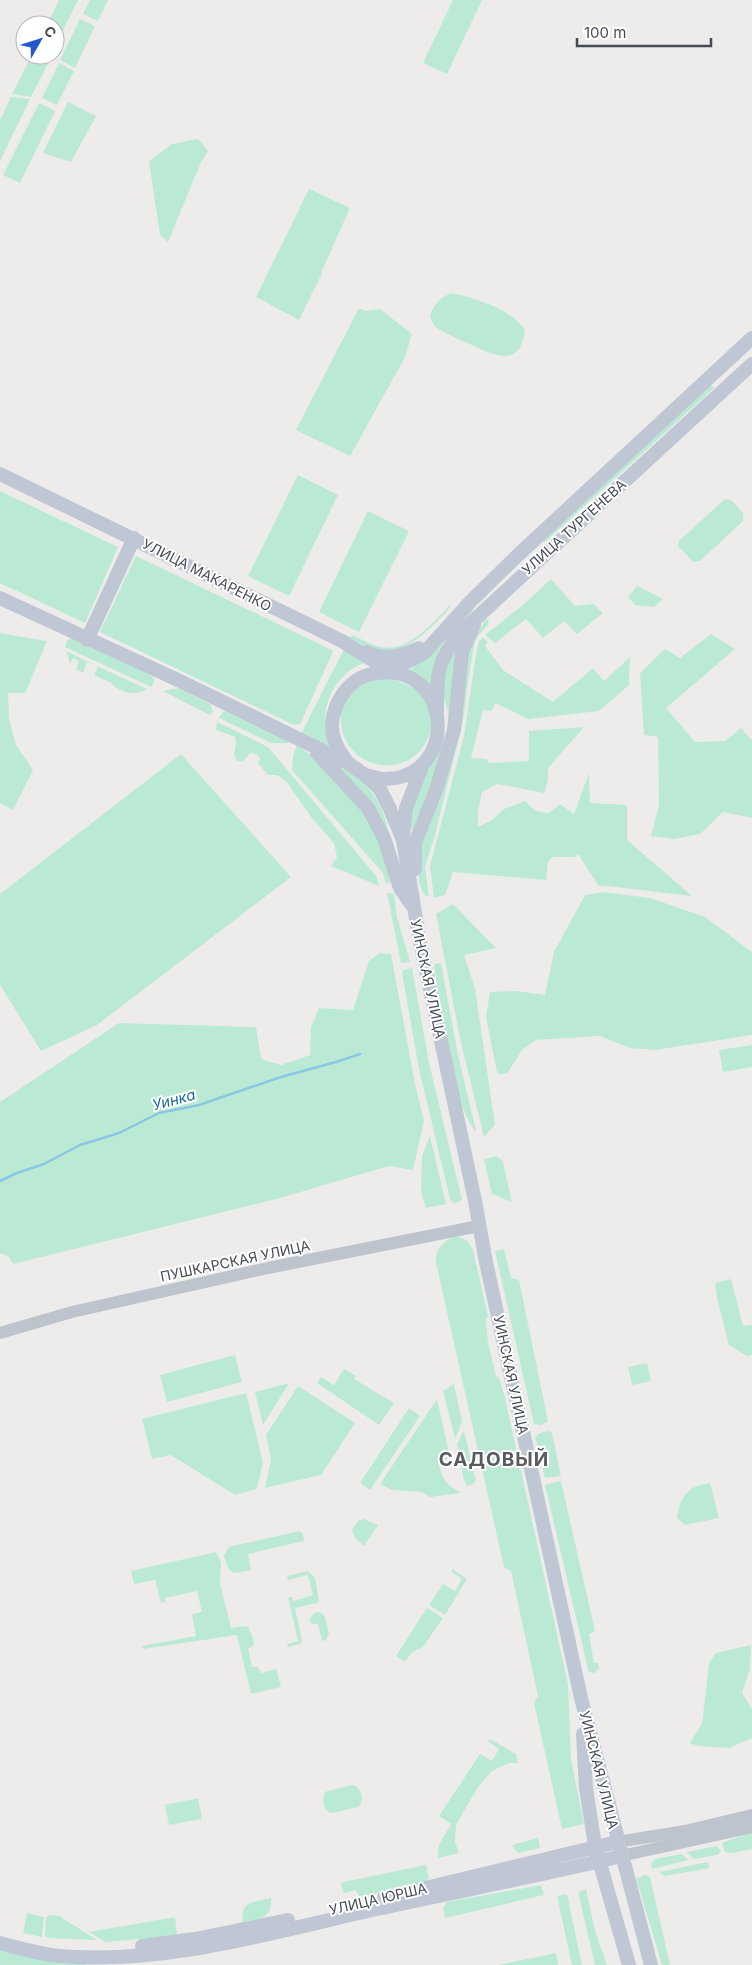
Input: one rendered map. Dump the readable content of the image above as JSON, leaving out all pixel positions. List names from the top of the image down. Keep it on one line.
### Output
{"streets":{"main road":["УЛИЦА ТУРГЕНЕВА","УЛИЦА МАКАРЕНКО","УИНСКАЯ УЛИЦА","УЛИЦА ЮРША"],"street":["ПУШКАРСКАЯ УЛИЦА"]},"crossings":[["УЛИЦА ТУРГЕНЕВА","УЛИЦА МАКАРЕНКО"],["УИНСКАЯ УЛИЦА","ПУШКАРСКАЯ УЛИЦА"],["УИНСКАЯ УЛИЦА","УЛИЦА ЮРША"]],"districts":["САДОВЫЙ"],"water":["Уинка"],"scale_bar":"100 m","north":"top right"}
